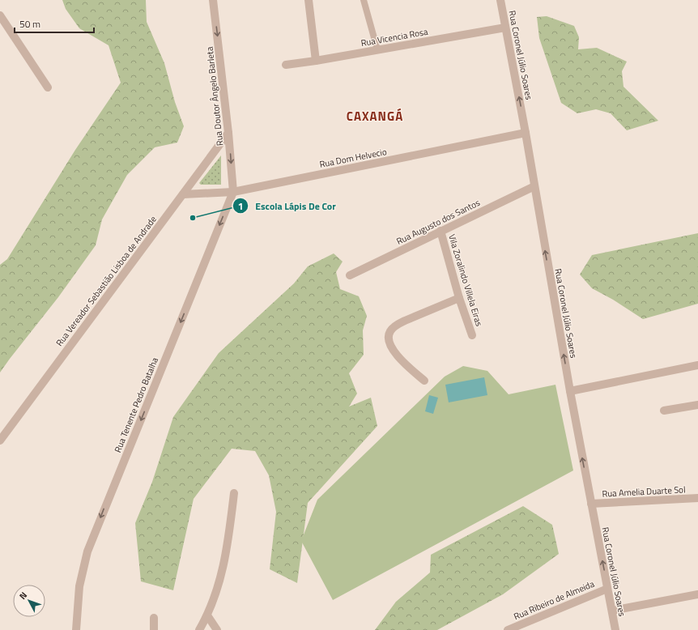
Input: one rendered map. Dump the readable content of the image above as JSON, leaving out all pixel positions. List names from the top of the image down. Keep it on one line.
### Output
{"streets":{"street":["Rua Vicencia Rosa","Rua Coronel Júlio Soares","Rua Doutor Ângelo Barleta","Rua Dom Helvecio","Rua Augusto dos Santos","Vila Zoralindo Villela Eiras","Rua Vereador Sebastião Lisboa de Andrade","Rua Tenente Pedro Batalha","Rua Amelia Duarte Sol","Rua Ribeiro de Almeida"]},"crossings":[["Rua Vicencia Rosa","Rua Coronel Júlio Soares"],["Rua Coronel Júlio Soares","Rua Dom Helvecio"],["Rua Coronel Júlio Soares","Rua Augusto dos Santos"],["Rua Coronel Júlio Soares","Rua Amelia Duarte Sol"],["Rua Coronel Júlio Soares","Rua Ribeiro de Almeida"],["Rua Doutor Ângelo Barleta","Rua Dom Helvecio"],["Rua Doutor Ângelo Barleta","Rua Vereador Sebastião Lisboa de Andrade"],["Rua Doutor Ângelo Barleta","Rua Tenente Pedro Batalha"],["Rua Dom Helvecio","Rua Vereador Sebastião Lisboa de Andrade"],["Rua Dom Helvecio","Rua Tenente Pedro Batalha"],["Rua Augusto dos Santos","Vila Zoralindo Villela Eiras"]],"one_way":["Rua Coronel Júlio Soares","Rua Doutor Ângelo Barleta","Rua Tenente Pedro Batalha"],"districts":["CAXANGÁ"],"places":["Escola Lápis De Cor"],"scale_bar":"50 m","north":"top left"}
